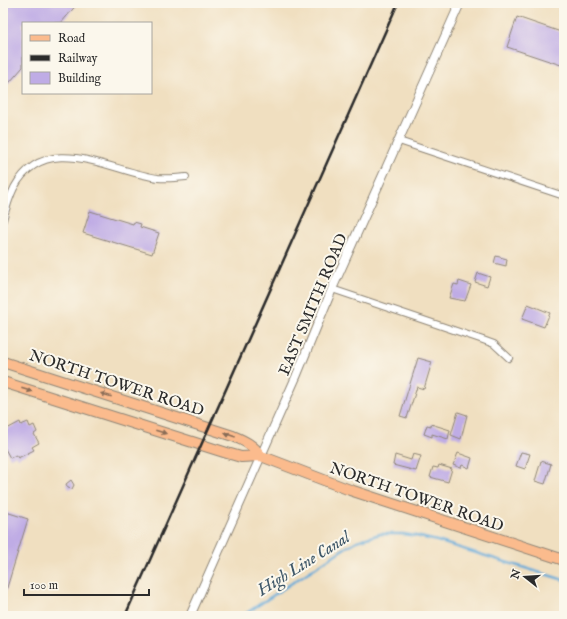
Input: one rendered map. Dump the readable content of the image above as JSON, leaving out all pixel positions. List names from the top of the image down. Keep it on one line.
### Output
{"streets":{"main road":["NORTH TOWER ROAD"],"street":["EAST SMITH ROAD"]},"crossings":[["EAST SMITH ROAD","NORTH TOWER ROAD"]],"water":["High Line Canal"],"legend":["Road","Railway","Building"],"scale_bar":"100 m","north":"left"}
